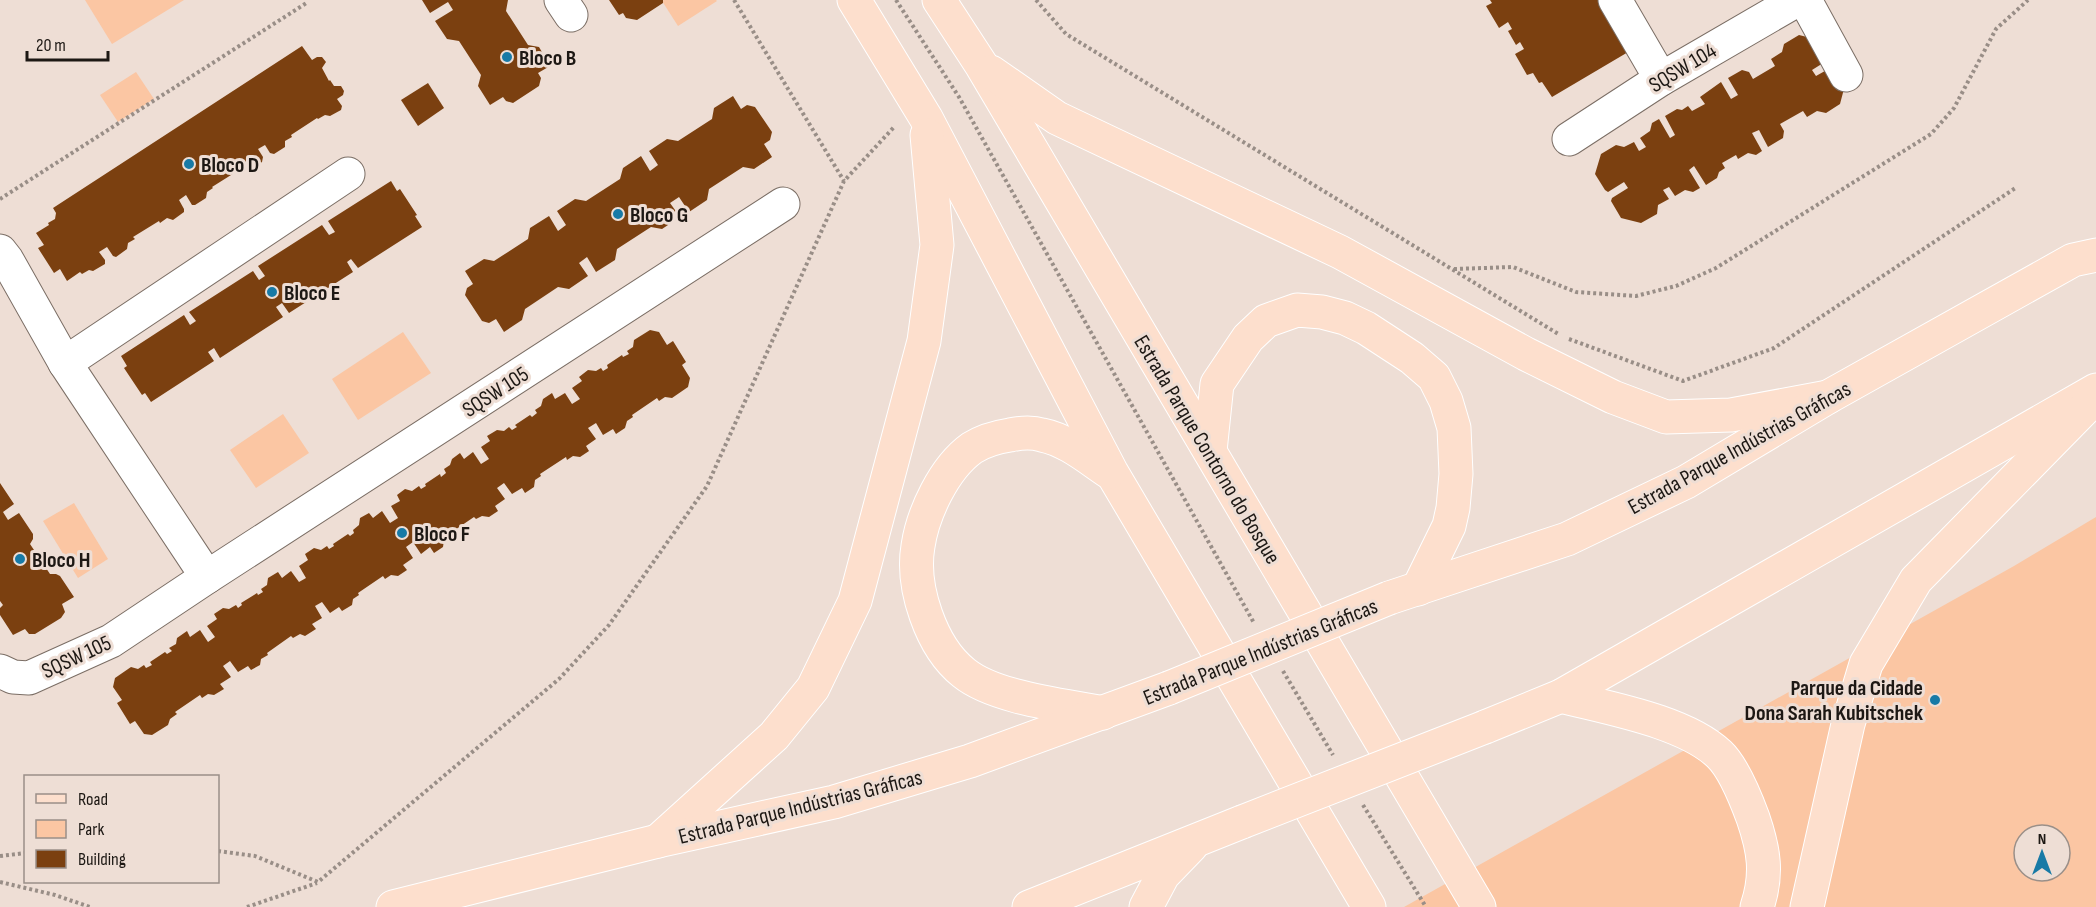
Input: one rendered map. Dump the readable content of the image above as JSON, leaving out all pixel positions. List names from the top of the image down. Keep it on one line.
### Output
{"streets":{"main road":["Estrada Parque Indústrias Gráficas","Estrada Parque Contorno do Bosque"],"street":["SQSW 104","SQSW 105"]},"places":["Bloco B","Bloco D","Bloco G","Bloco E","Bloco F","Bloco H","Parque da Cidade Dona Sarah Kubitschek"],"legend":["Road","Park","Building"],"scale_bar":"20 m","north":"top"}
